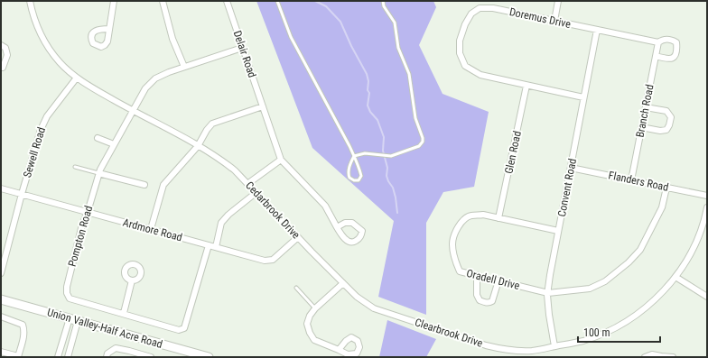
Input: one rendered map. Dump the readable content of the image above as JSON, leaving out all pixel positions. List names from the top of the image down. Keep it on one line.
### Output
{"streets":{"street":["Doremus Drive","Delair Road","Branch Road","Sewell Road","Glen Road","Flanders Road","Convent Road","Cedarbrook Drive","Ardmore Road","Pompton Road","Oradell Drive","Union Valley-Half Acre Road","Clearbrook Drive"]},"crossings":[["Doremus Drive","Branch Road"],["Doremus Drive","Glen Road"],["Doremus Drive","Convent Road"],["Delair Road","Pompton Road"],["Branch Road","Flanders Road"],["Sewell Road","Ardmore Road"],["Glen Road","Oradell Drive"],["Flanders Road","Convent Road"],["Convent Road","Oradell Drive"],["Convent Road","Clearbrook Drive"],["Cedarbrook Drive","Ardmore Road"],["Cedarbrook Drive","Pompton Road"],["Cedarbrook Drive","Clearbrook Drive"],["Ardmore Road","Pompton Road"]],"scale_bar":"100 m"}
